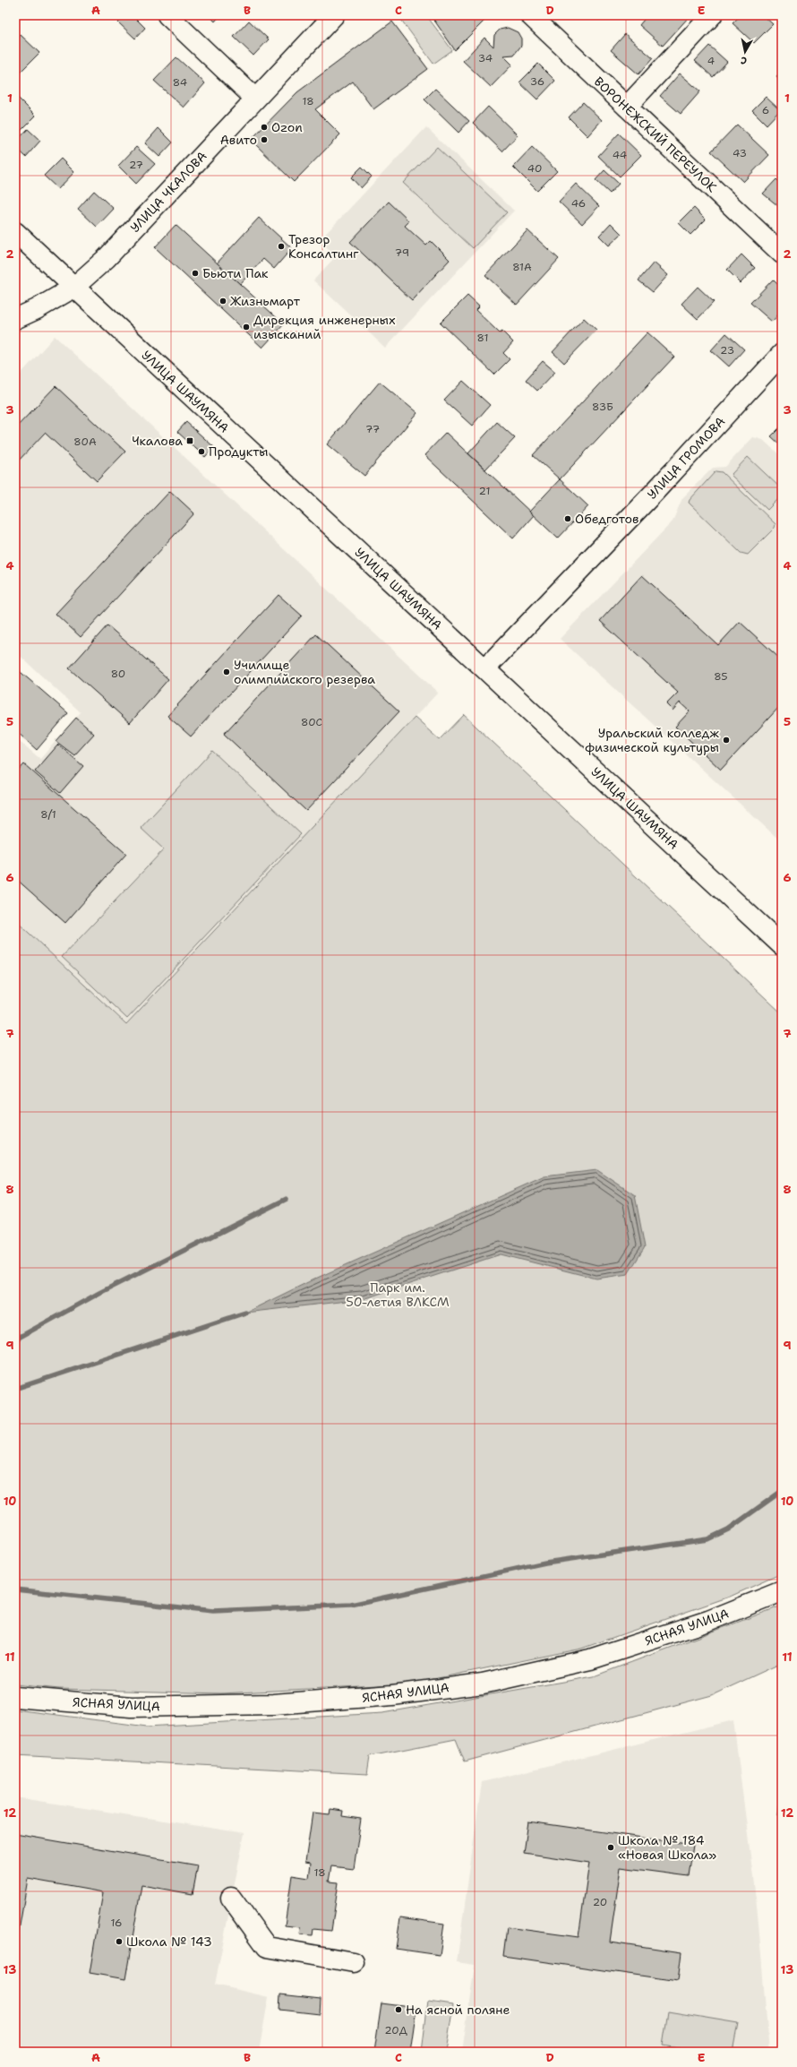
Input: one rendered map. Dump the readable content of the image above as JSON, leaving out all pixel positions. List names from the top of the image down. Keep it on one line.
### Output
{"streets":{"street":["ВОРОНЕЖСКИЙ ПЕРЕУЛОК","УЛИЦА ЧКАЛОВА","УЛИЦА ШАУМЯНА","УЛИЦА ГРОМОВА","ЯСНАЯ УЛИЦА"]},"crossings":[["УЛИЦА ЧКАЛОВА","УЛИЦА ШАУМЯНА"],["УЛИЦА ШАУМЯНА","УЛИЦА ГРОМОВА"]],"parks":["Парк им. 50-летия ВЛКСМ"],"places":{"other":["Ozon","Авито","Трезор Консалтинг","Бьюти Пак","Жизньмарт","Дирекция инженерных изысканий","Продукты","Обедготов","Училище олимпийского резерва","Уральский колледж физической культуры","Школа № 184 «Новая Школа»","Школа № 143","На ясной поляне"],"transit":["Чкалова"]},"house_numbers":["34","4","36","84","18","6","43","44","27","40","46","79","81А","81","23","83Б","77","80А","21","80","85","80С","8/1","18","20","16","20Д"],"north":"bottom","grid":{"columns":["A","B","C","D","E"],"rows":["1","2","3","4","5","6","7","8","9","10","11","12","13"]}}
